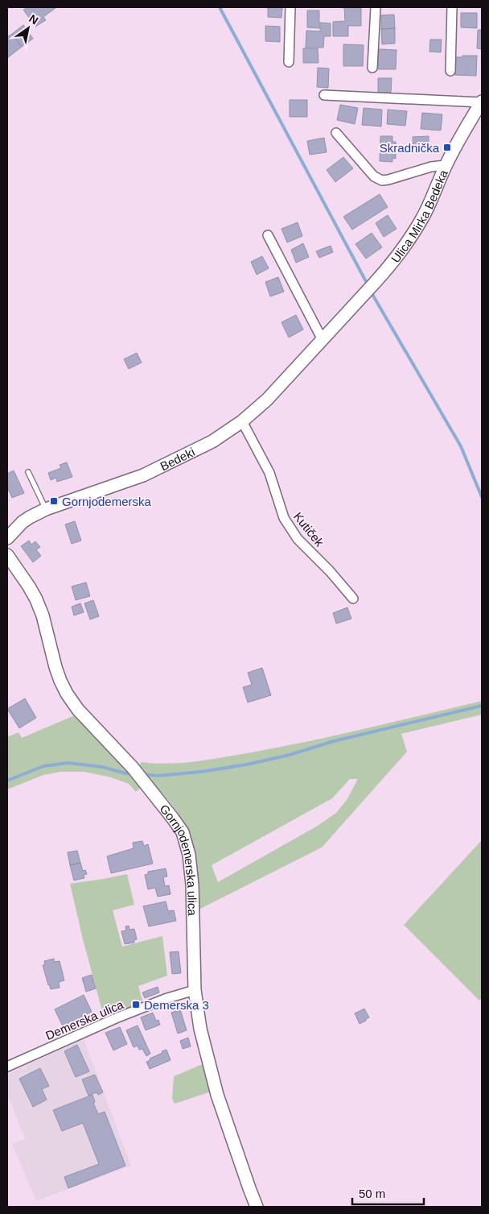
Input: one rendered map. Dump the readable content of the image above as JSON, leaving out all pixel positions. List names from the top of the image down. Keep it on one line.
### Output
{"streets":{"street":["Ulica Mirka Bedeka","Bedeki","Kutiček","Gornjodemerska ulica","Demerska ulica"]},"crossings":[["Ulica Mirka Bedeka","Bedeki"],["Bedeki","Kutiček"],["Gornjodemerska ulica","Demerska ulica"]],"places":{"transit":["Skradnička","Gornjodemerska","Demerska 3"]},"scale_bar":"50 m","north":"top right"}
